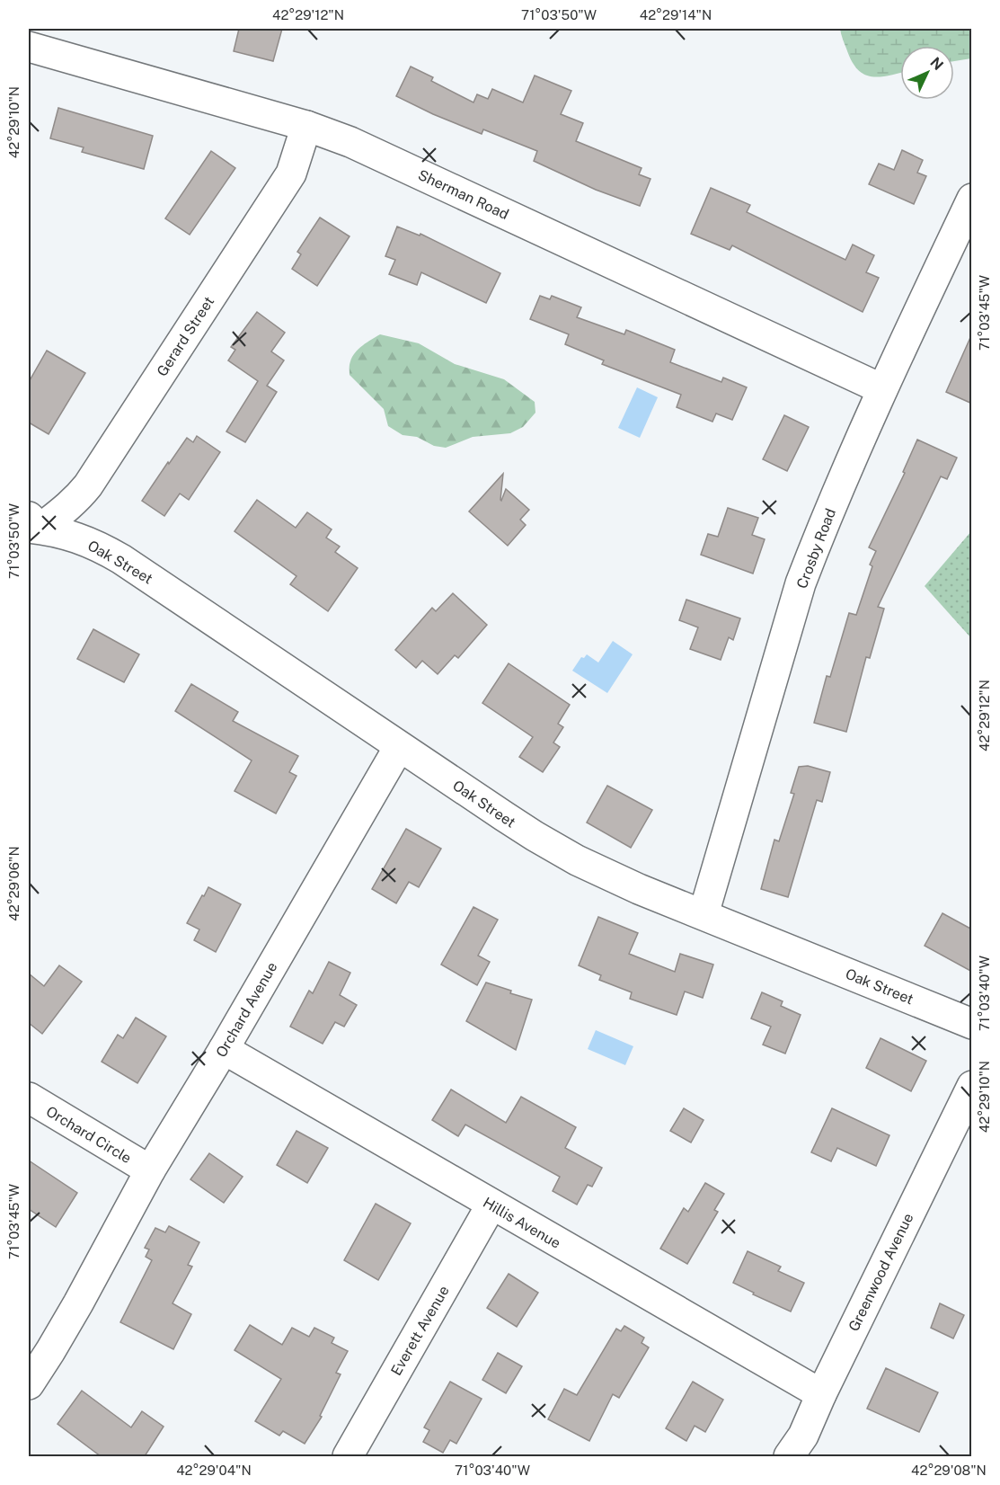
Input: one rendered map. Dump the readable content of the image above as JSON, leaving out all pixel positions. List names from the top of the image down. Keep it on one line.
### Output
{"streets":{"street":["Sherman Road","Gerard Street","Crosby Road","Oak Street","Orchard Avenue","Orchard Circle","Hillis Avenue","Greenwood Avenue","Everett Avenue"]},"crossings":[["Sherman Road","Gerard Street"],["Sherman Road","Crosby Road"],["Gerard Street","Oak Street"],["Crosby Road","Oak Street"],["Oak Street","Orchard Avenue"],["Orchard Avenue","Orchard Circle"],["Orchard Avenue","Hillis Avenue"],["Hillis Avenue","Greenwood Avenue"],["Hillis Avenue","Everett Avenue"]],"north":"top right","coordinates":["42°29'12\"N","71°03'50\"W","42°29'14\"N","42°29'10\"N","71°03'45\"W","42°29'06\"N","71°03'40\"W","42°29'04\"N","42°29'08\"N"]}
